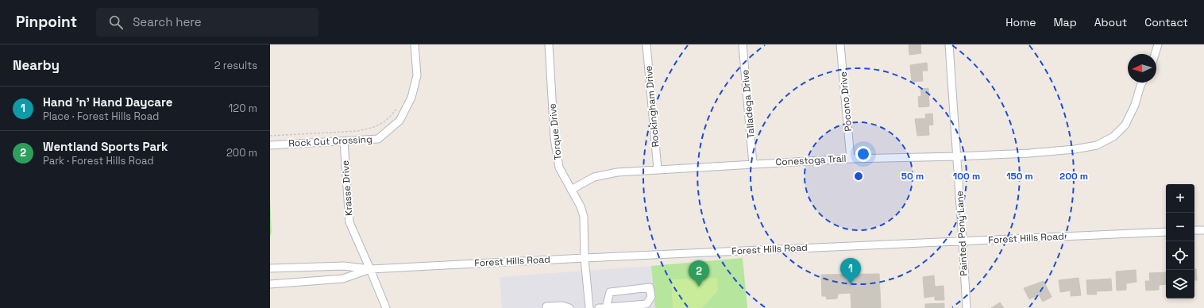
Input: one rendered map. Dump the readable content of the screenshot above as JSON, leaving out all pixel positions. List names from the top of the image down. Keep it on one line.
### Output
{"streets":{"street":["Pocono Drive","Talladega Drive","Rockingham Drive","Torque Drive","Rock Cut Crossing","Conestoga Trail","Krasse Drive","Painted Pony Lane","Forest Hills Road"]},"crossings":[["Pocono Drive","Conestoga Trail"],["Talladega Drive","Conestoga Trail"],["Rockingham Drive","Conestoga Trail"],["Torque Drive","Conestoga Trail"],["Torque Drive","Forest Hills Road"],["Rock Cut Crossing","Krasse Drive"],["Conestoga Trail","Painted Pony Lane"],["Krasse Drive","Forest Hills Road"],["Painted Pony Lane","Forest Hills Road"]],"north":"left","page":{"header":"Pinpoint","search":"Search here","nav":["Home","Map","About","Contact"],"heading":["Nearby","2 results"],"list":[{"mark":"1","name":"Hand 'n' Hand Daycare","note":"Place · Forest Hills Road","value":"120 m"},{"mark":"2","name":"Wentland Sports Park","note":"Park · Forest Hills Road","value":"200 m"}],"map_buttons":["+","−"],"pins":["1","2"]},"rings":["50 m","100 m","150 m","200 m"]}
